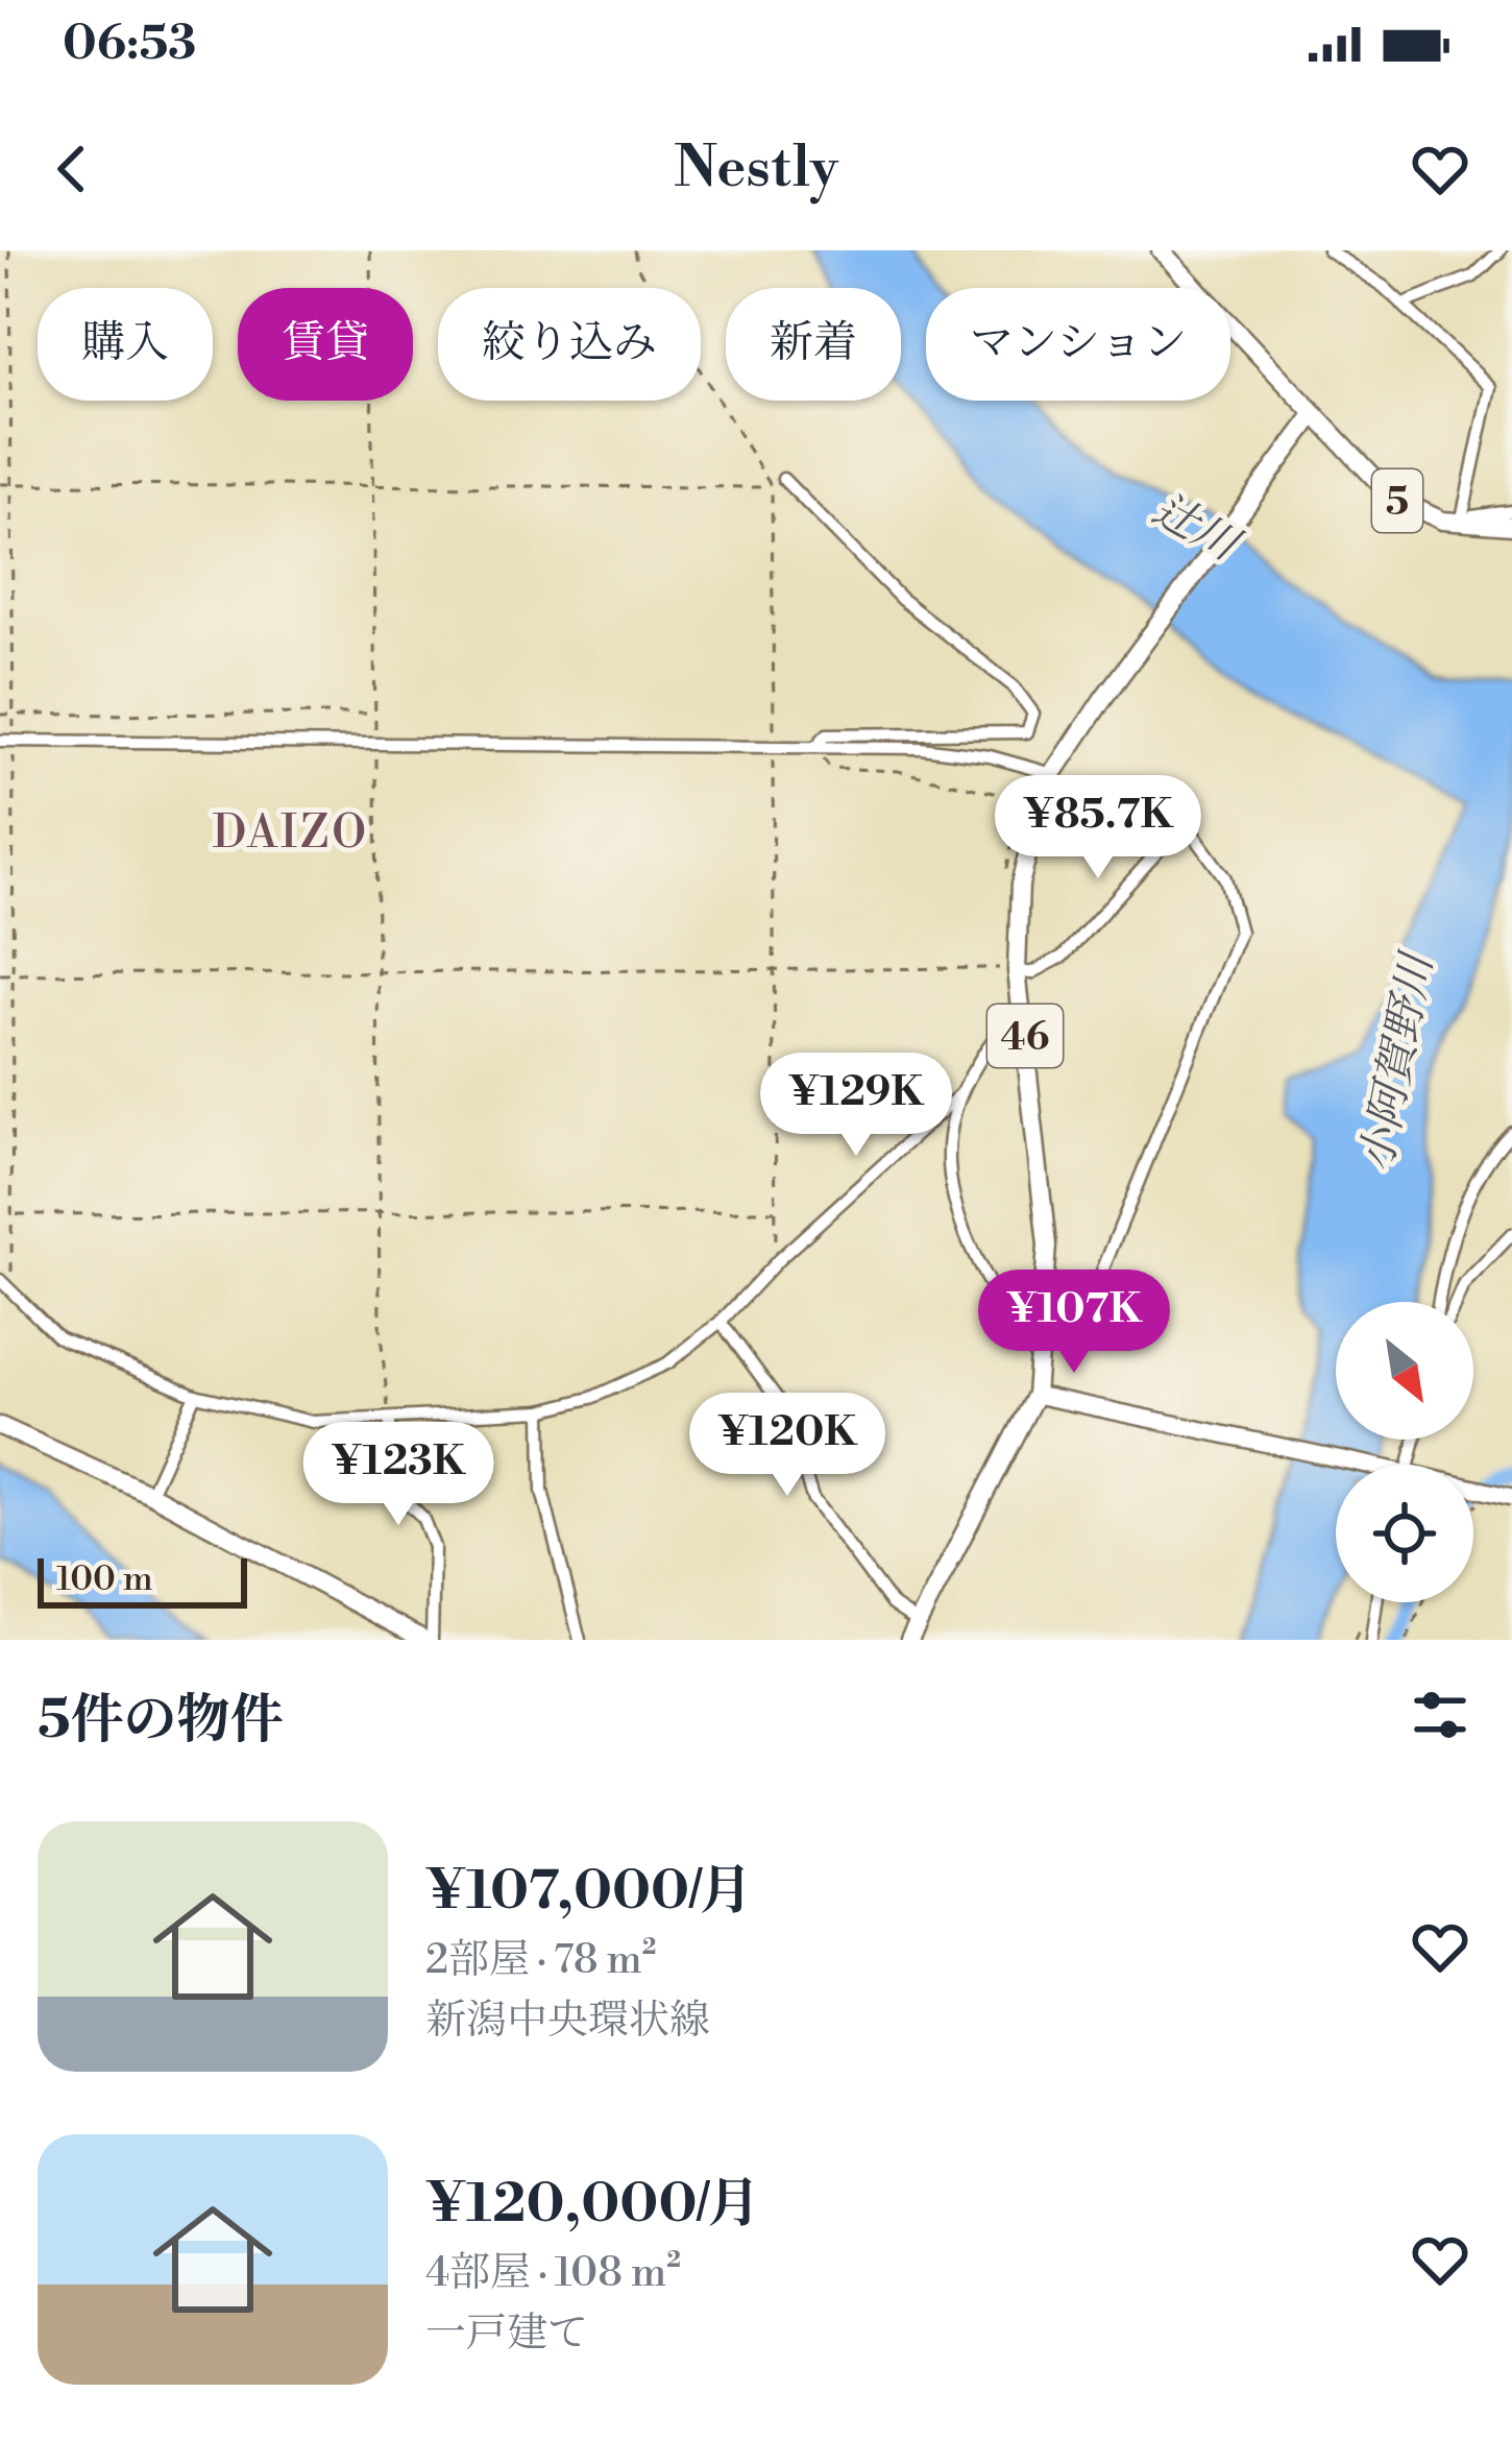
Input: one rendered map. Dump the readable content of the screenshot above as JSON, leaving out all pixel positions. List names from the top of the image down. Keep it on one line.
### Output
{"streets":{"main road":["5","46"]},"crossings":[["5","46"]],"districts":["DAIZO"],"water":["辻川","小阿賀野川"],"scale_bar":"100 m","north":"bottom right","page":{"status":"06:53","header":"Nestly","chip":["購入","賃貸","絞り込み","新着","マンション"],"price":["¥85.7K","¥129K","¥107K","¥120K","¥123K"],"scale":"100 m","heading":"5件の物件","list":[{"name":"¥107,000/月","note":"2部屋 · 78 m² · 新潟中央環状線"},{"name":"¥120,000/月","note":"4部屋 · 108 m² · 一戸建て"}]}}
